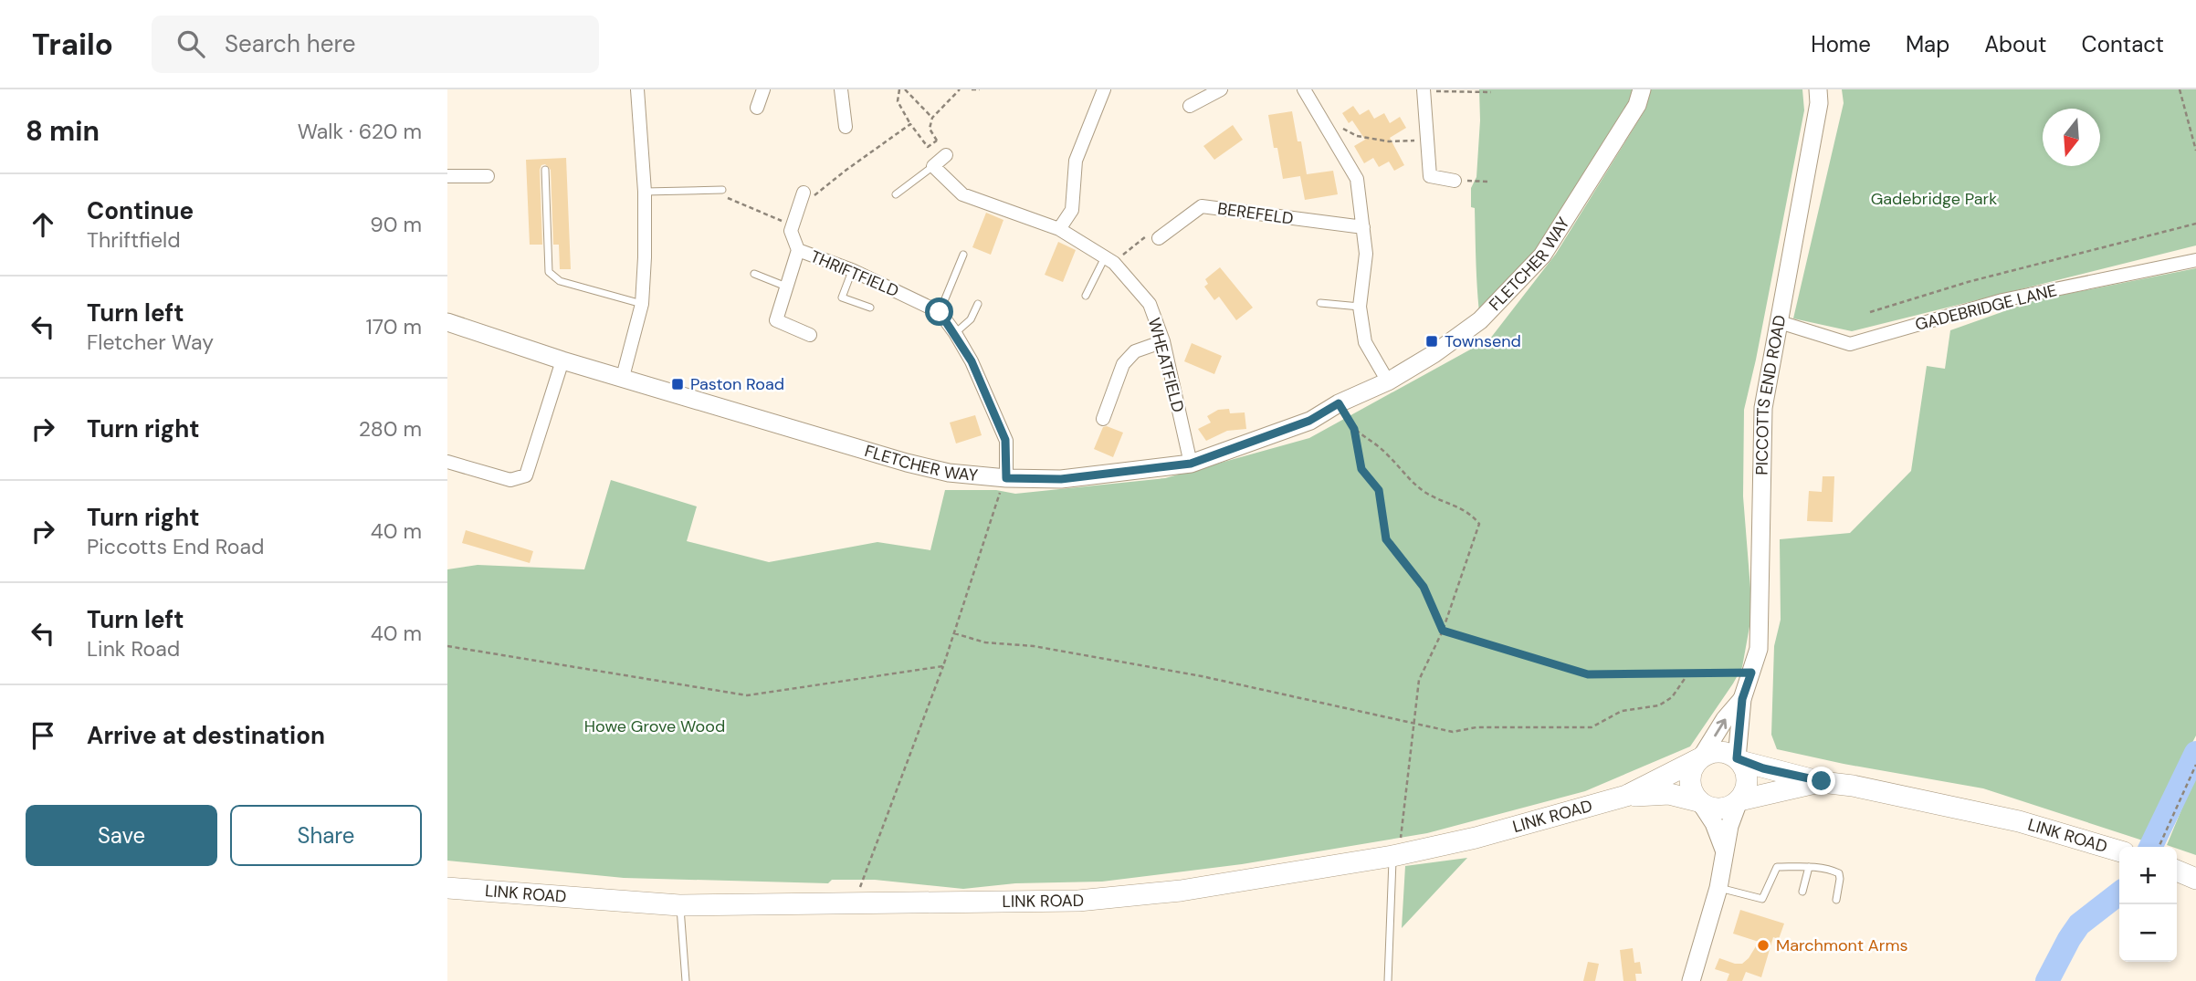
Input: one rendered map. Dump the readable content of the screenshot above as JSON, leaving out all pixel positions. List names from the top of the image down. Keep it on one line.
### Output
{"streets":{"main road":["LINK ROAD"],"street":["BEREFELD","FLETCHER WAY","THRIFTFIELD","GADEBRIDGE LANE","WHEATFIELD","PICCOTTS END ROAD"]},"crossings":[["FLETCHER WAY","THRIFTFIELD"],["FLETCHER WAY","WHEATFIELD"],["GADEBRIDGE LANE","PICCOTTS END ROAD"],["PICCOTTS END ROAD","LINK ROAD"]],"parks":["Gadebridge Park","Howe Grove Wood"],"places":{"transit":["Townsend","Paston Road"],"other":["Marchmont Arms"]},"north":"bottom","page":{"header":"Trailo","search":"Search here","nav":["Home","Map","About","Contact"],"heading":["8 min","Walk · 620 m"],"list":[["Continue","Thriftfield","90 m"],["Turn left","Fletcher Way","170 m"],["Turn right","280 m"],["Turn right","Piccotts End Road","40 m"],["Turn left","Link Road","40 m"],"Arrive at destination"],"buttons":["Save","Share"],"map_buttons":["+","−"]}}
